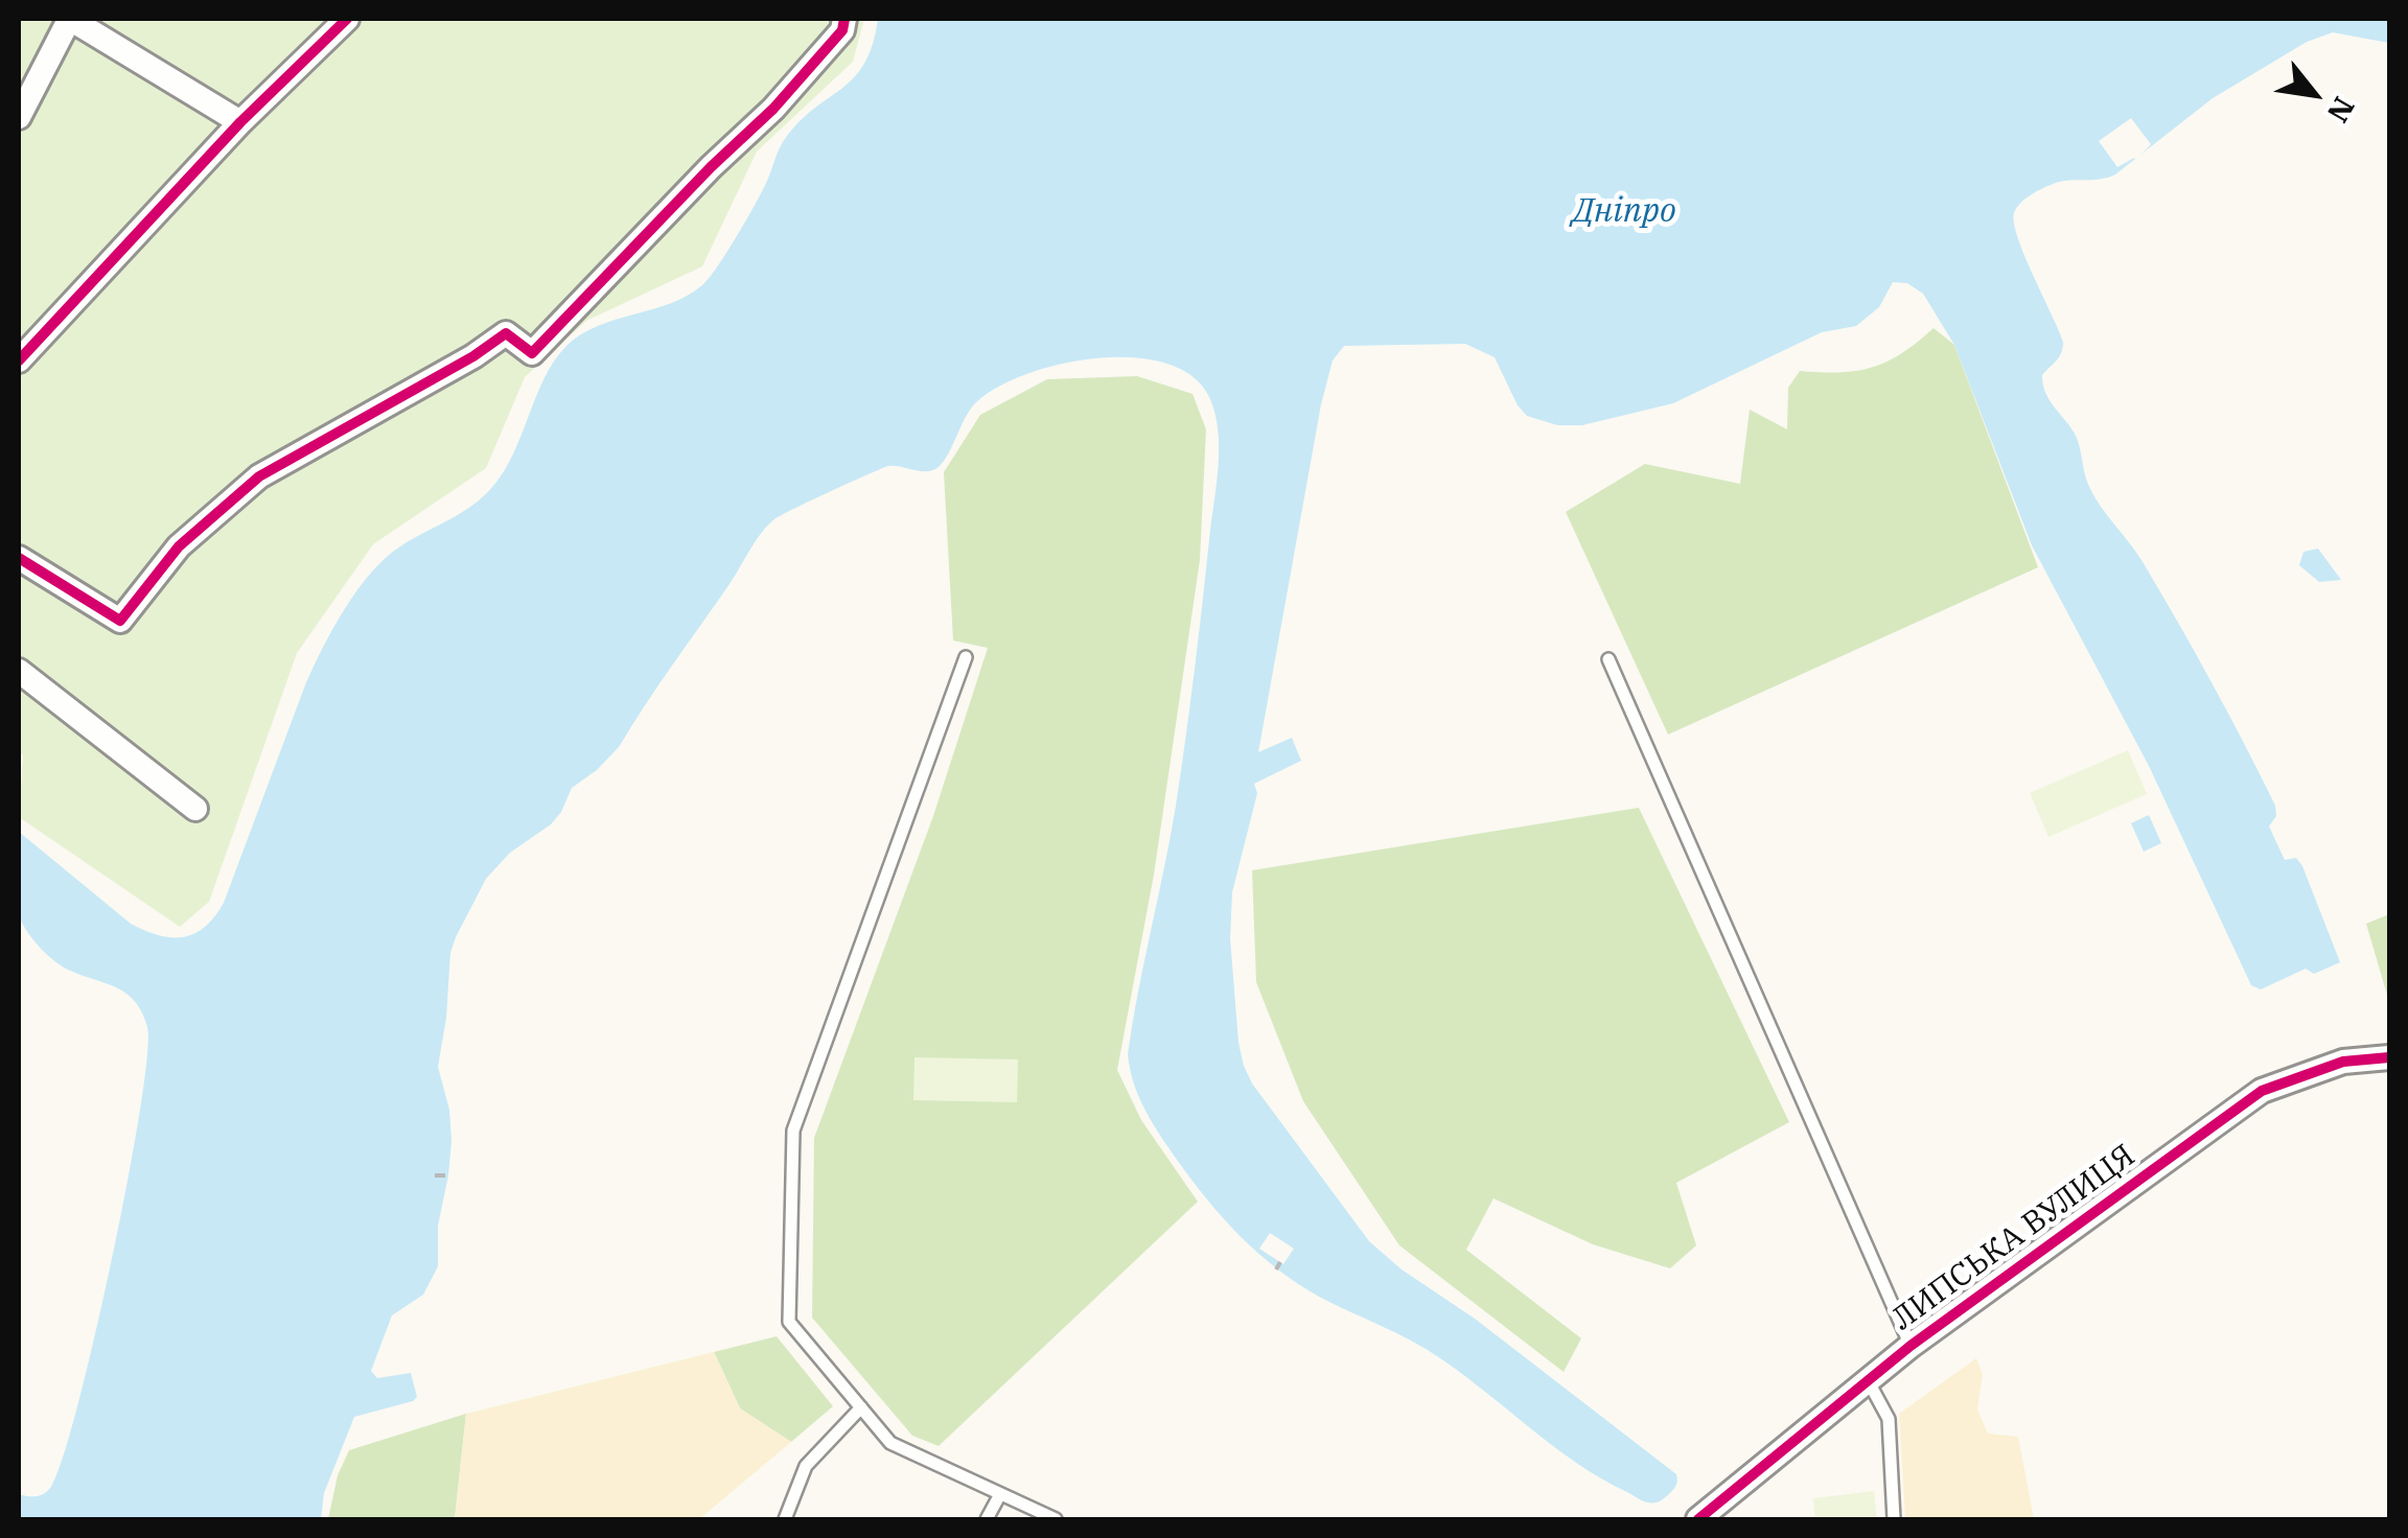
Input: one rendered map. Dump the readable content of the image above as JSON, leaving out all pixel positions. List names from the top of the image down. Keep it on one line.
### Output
{"streets":{"street":["ЛИПСЬКА ВУЛИЦЯ"]},"water":["Дніпро"],"north":"bottom right"}
